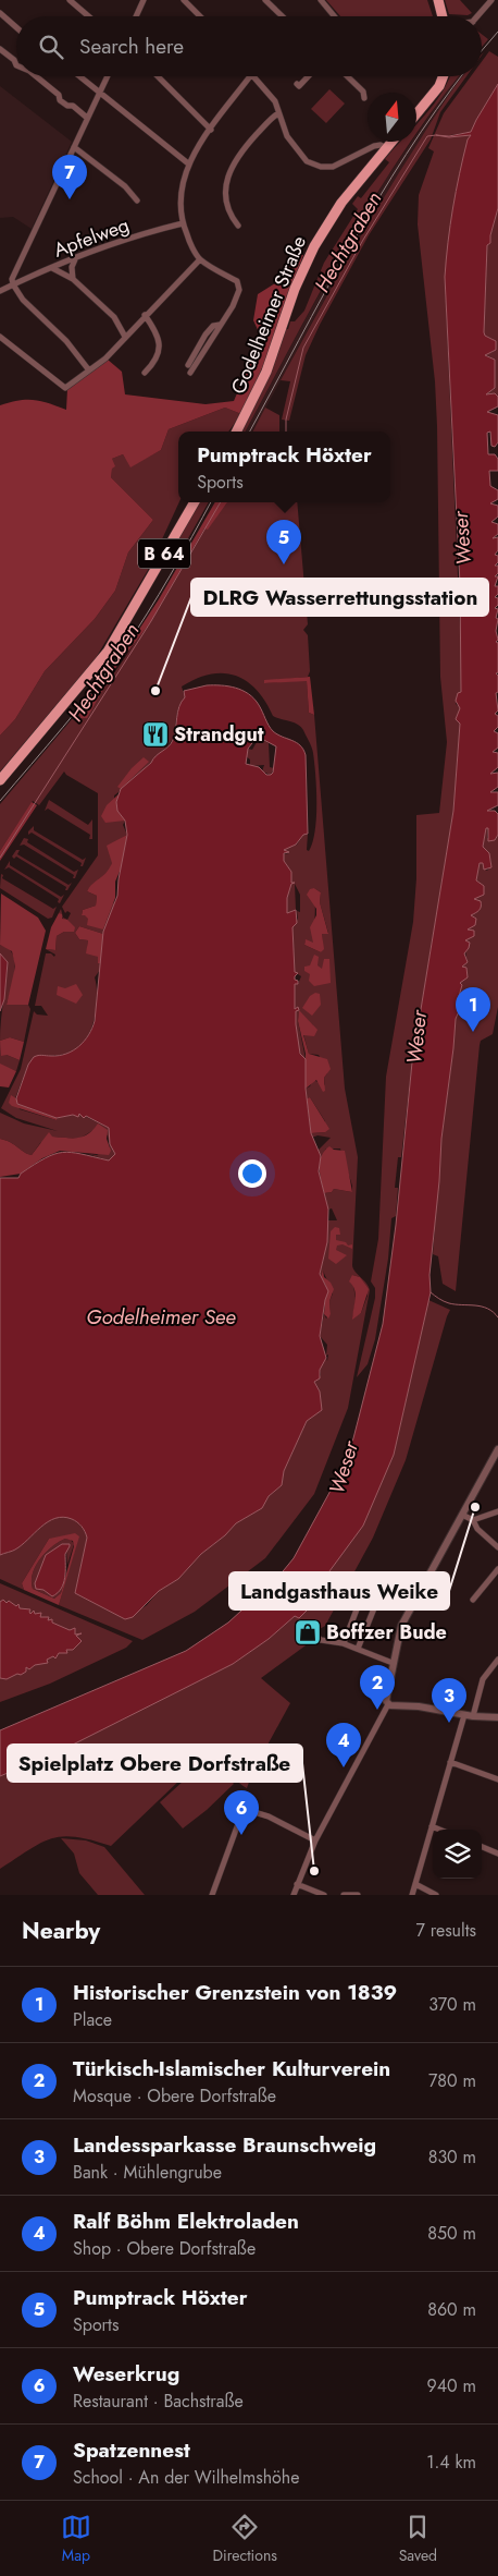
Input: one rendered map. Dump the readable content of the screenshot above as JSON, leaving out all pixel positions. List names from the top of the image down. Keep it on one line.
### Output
{"streets":{"main road":["Godelheimer Straße","B 64"],"street":["Apfelweg"]},"water":["Hechtgraben","Weser","Godelheimer See"],"places":{"other":["DLRG Wasserrettungsstation","Landgasthaus Weike","Spielplatz Obere Dorfstraße"],"restaurant":["Strandgut"],"shop":["Boffzer Bude"]},"north":"top","page":{"search":"Search here","pins":["7","5","1","2","3","4","6"],"popup":["Pumptrack Höxter","Sports"],"heading":["Nearby","7 results"],"list":[{"mark":"1","name":"Historischer Grenzstein von 1839","note":"Place","value":"370 m"},{"mark":"2","name":"Türkisch-Islamischer Kulturverein","note":"Mosque · Obere Dorfstraße","value":"780 m"},{"mark":"3","name":"Landessparkasse Braunschweig","note":"Bank · Mühlengrube","value":"830 m"},{"mark":"4","name":"Ralf Böhm Elektroladen","note":"Shop · Obere Dorfstraße","value":"850 m"},{"mark":"5","name":"Pumptrack Höxter","note":"Sports","value":"860 m"},{"mark":"6","name":"Weserkrug","note":"Restaurant · Bachstraße","value":"940 m"},{"mark":"7","name":"Spatzennest","note":"School · An der Wilhelmshöhe","value":"1.4 km"}],"nav":["Map","Directions","Saved"]}}
